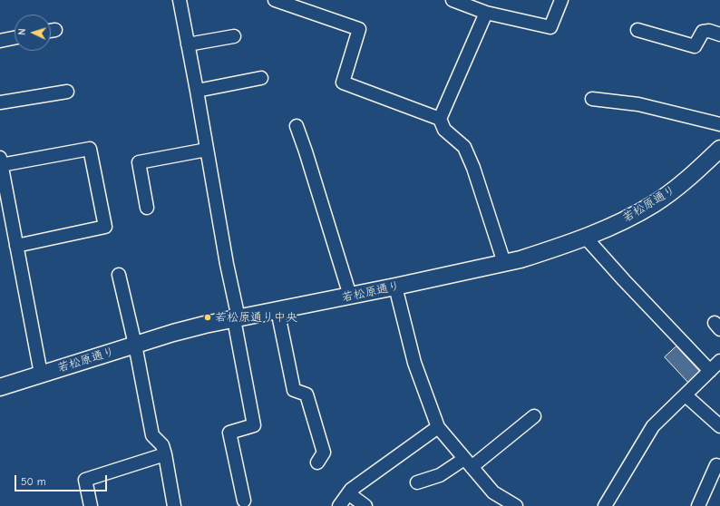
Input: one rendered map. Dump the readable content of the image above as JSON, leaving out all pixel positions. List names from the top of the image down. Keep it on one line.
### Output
{"streets":{"street":["若松原通り"]},"places":["若松原通り中央"],"scale_bar":"50 m","north":"left"}
